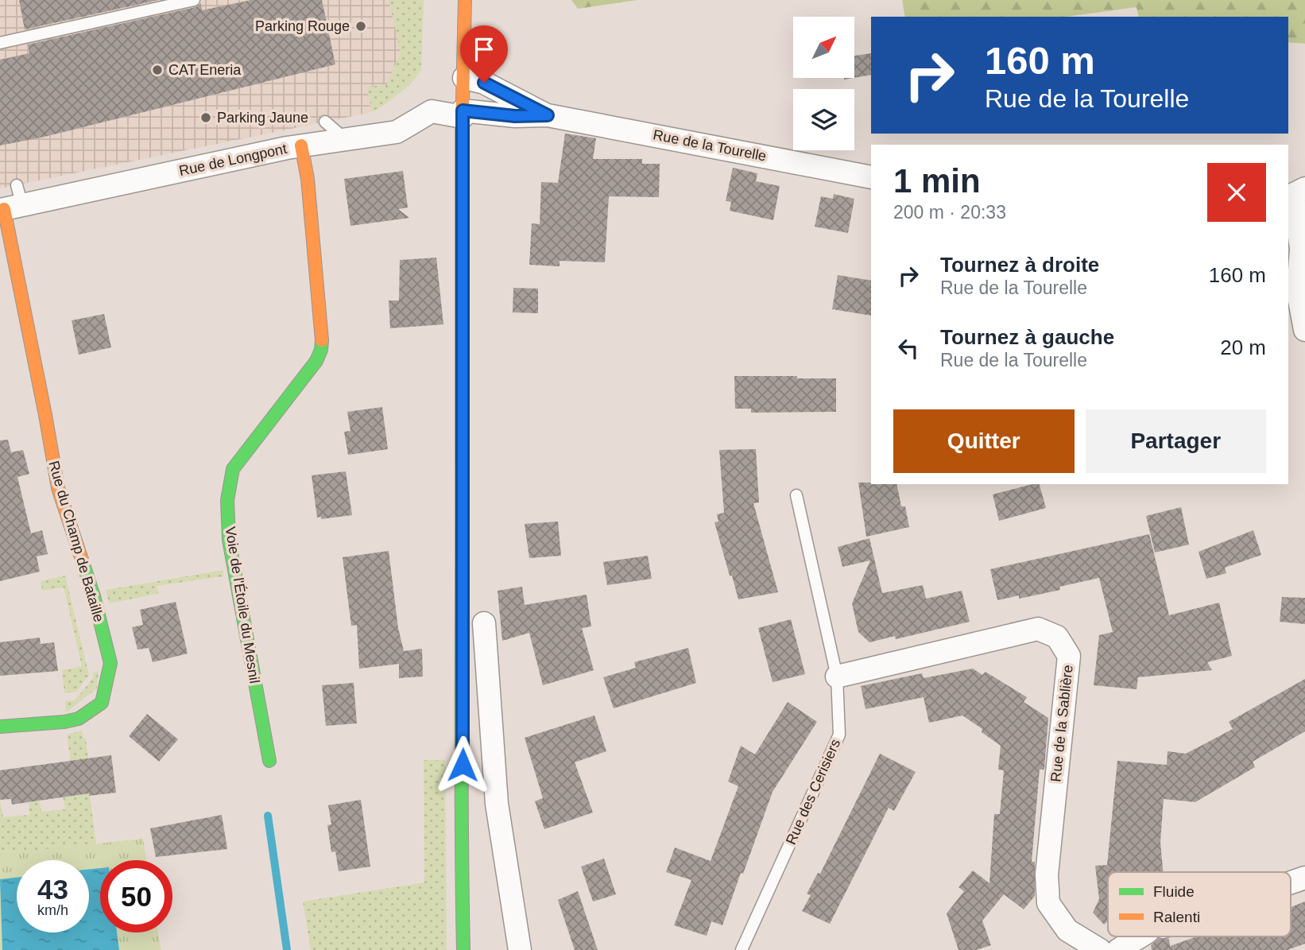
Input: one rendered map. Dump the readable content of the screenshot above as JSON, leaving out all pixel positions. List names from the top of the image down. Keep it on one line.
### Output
{"streets":{"street":["Rue de la Tourelle","Rue de Longpont","Rue du Champ de Bataille","Voie de l'Étoile du Mesnil","Rue de la Sablière"],"lane":["Rue des Cerisiers"]},"crossings":[["Rue de la Tourelle","Rue de Longpont"],["Rue de Longpont","Rue du Champ de Bataille"],["Rue de Longpont","Voie de l'Étoile du Mesnil"],["Rue de la Sablière","Rue des Cerisiers"]],"places":["Parking Rouge","CAT Eneria","Parking Jaune"],"legend":["Fluide","Ralenti"],"north":"top right","page":{"turn":["160 m","Rue de la Tourelle"],"heading":["1 min","200 m · 20:33"],"list":[{"name":"Tournez à droite","note":"Rue de la Tourelle","value":"160 m"},{"name":"Tournez à gauche","note":"Rue de la Tourelle","value":"20 m"}],"buttons":["Quitter","Partager"],"speed":"43 km/h","limit":"50"}}
